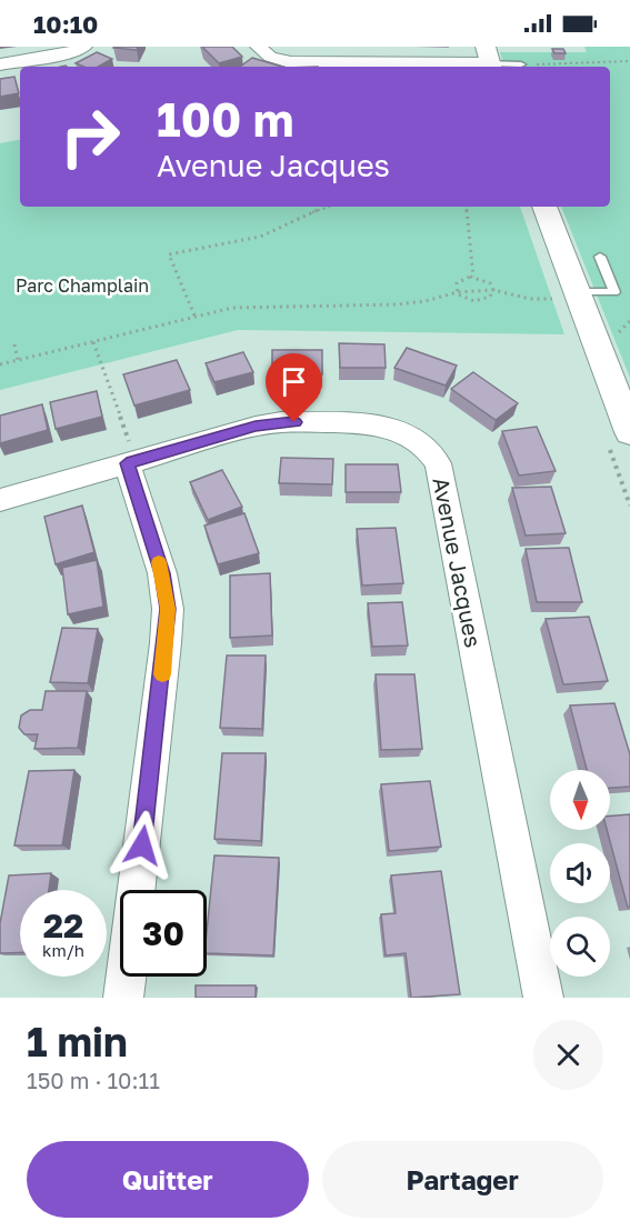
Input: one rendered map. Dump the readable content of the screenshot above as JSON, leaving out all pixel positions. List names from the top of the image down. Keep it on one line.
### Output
{"streets":{"street":["Avenue Jacques"]},"parks":["Parc Champlain"],"north":"bottom","page":{"status":"10:10","turn":["100 m","Avenue Jacques"],"speed":"22 km/h","limit":"30","heading":["1 min","150 m · 10:11"],"buttons":["Quitter","Partager"]}}
